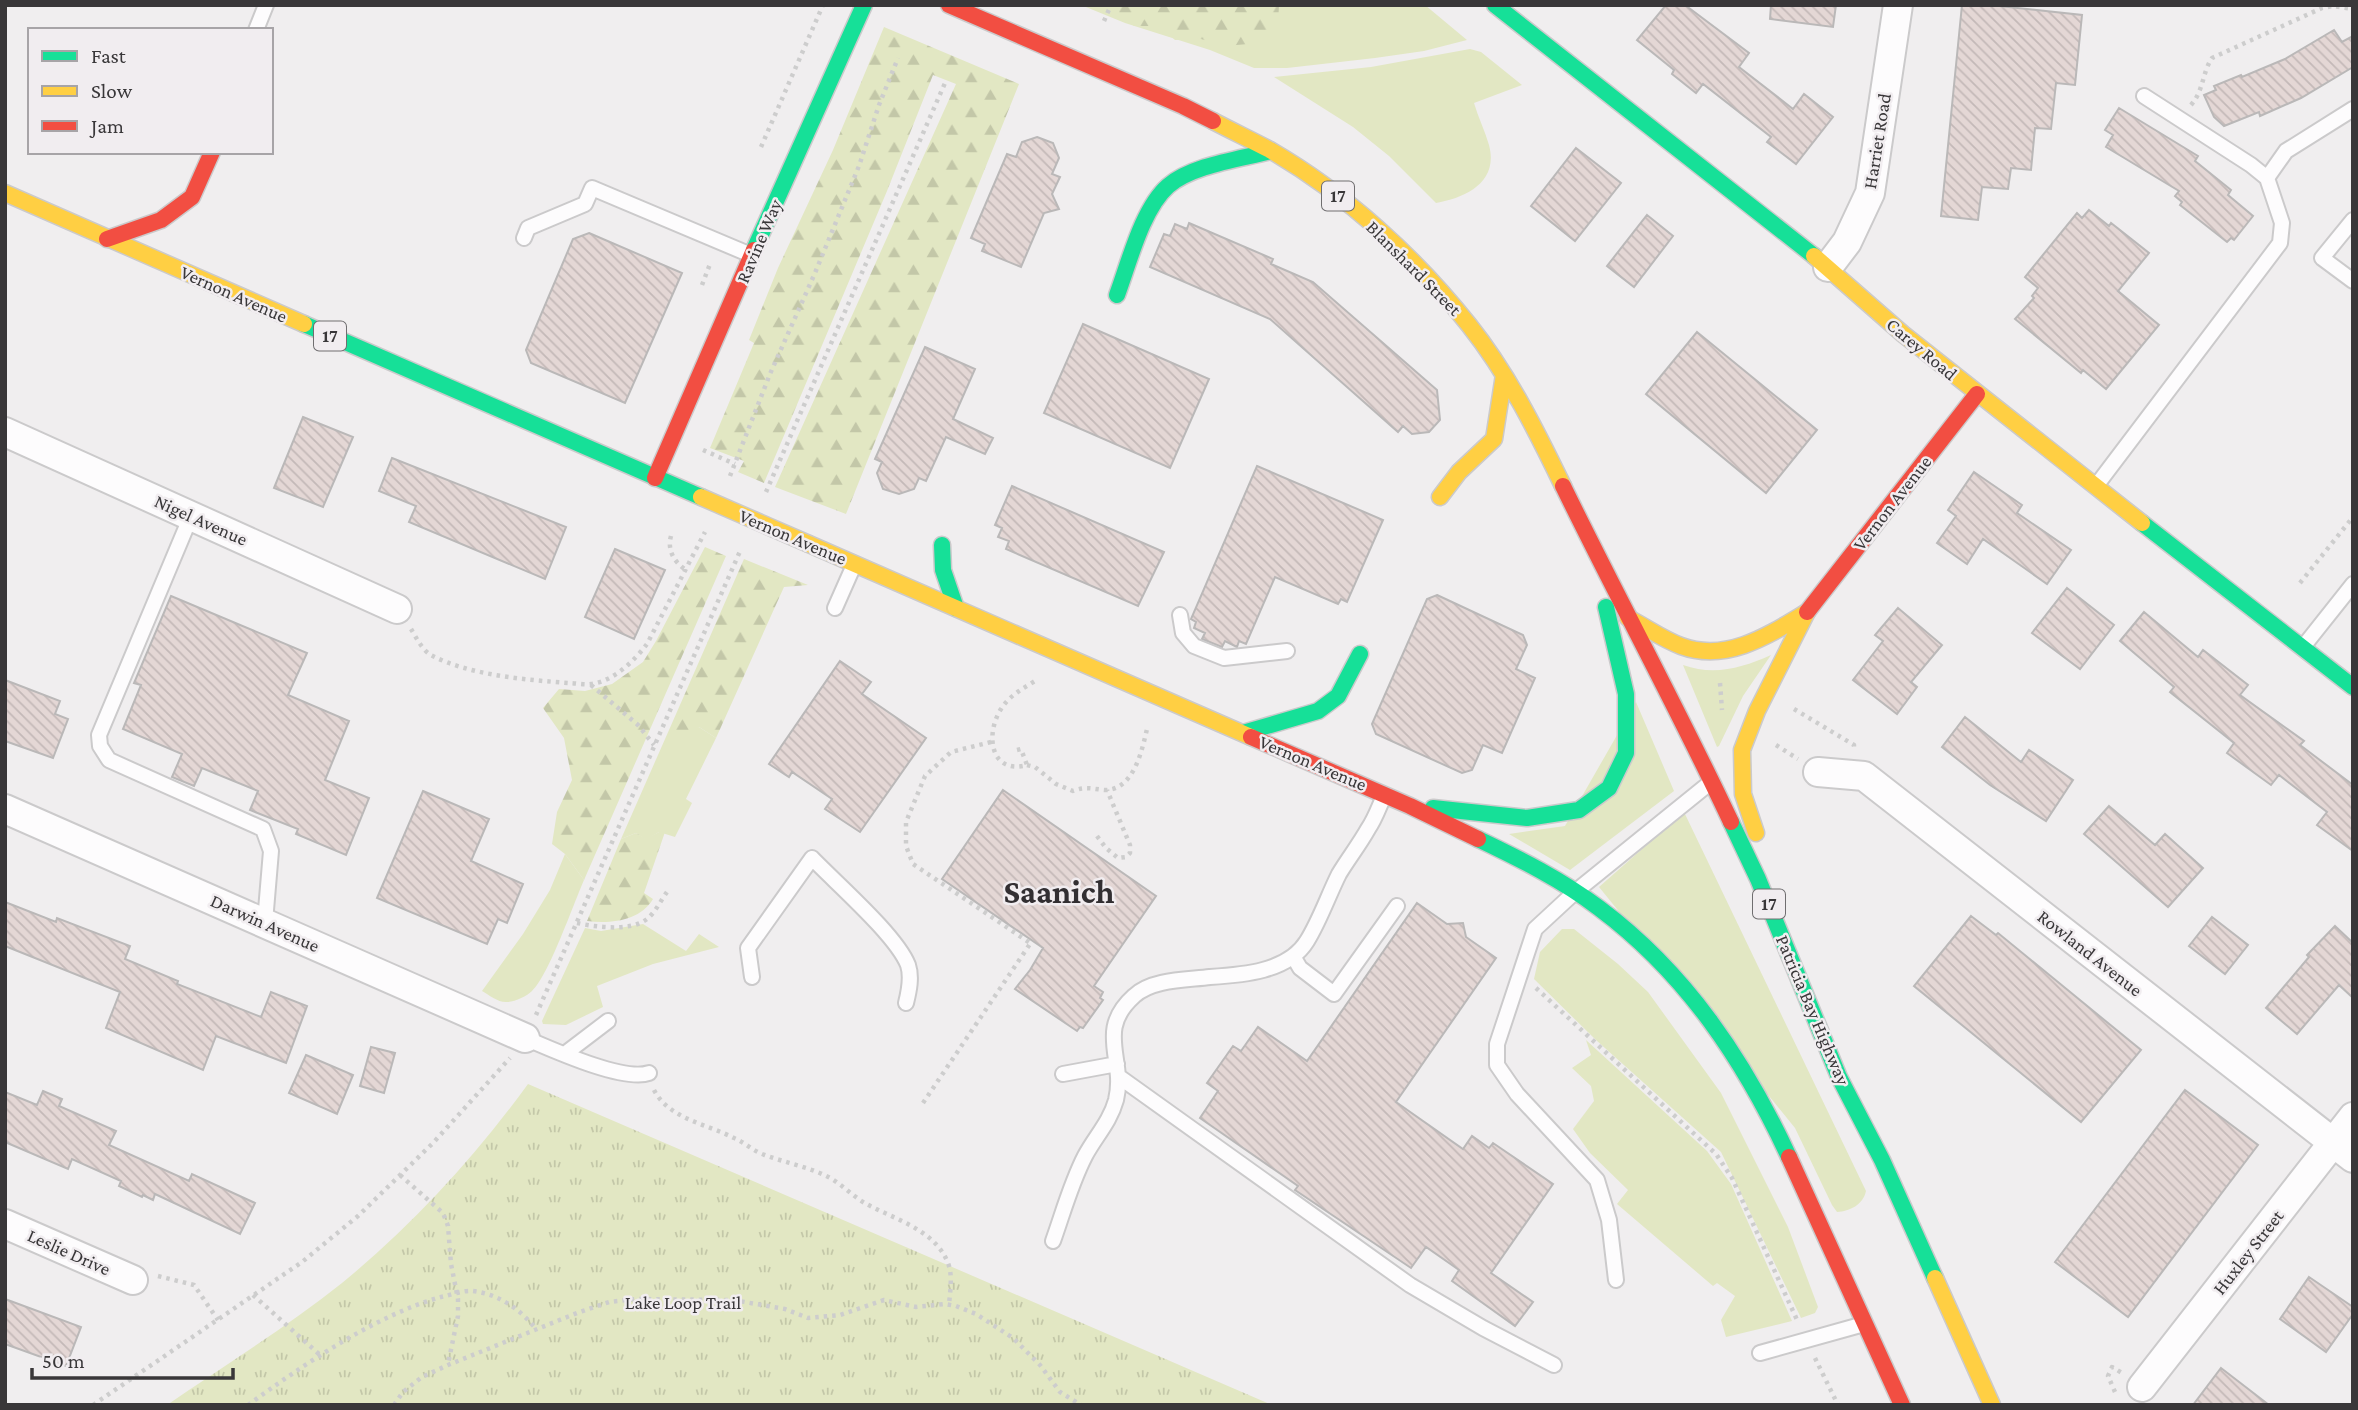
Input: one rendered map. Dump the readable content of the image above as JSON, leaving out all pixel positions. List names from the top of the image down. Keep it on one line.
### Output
{"streets":{"main road":["17","Ravine Way","Blanshard Street","Vernon Avenue","Carey Road","Patricia Bay Highway"],"street":["Harriet Road","Nigel Avenue","Darwin Avenue","Rowland Avenue","Leslie Drive","Huxley Street"],"path":["Lake Loop Trail"]},"crossings":[["Harriet Road","Carey Road"],["17","Vernon Avenue"],["Ravine Way","Vernon Avenue"],["Blanshard Street","Patricia Bay Highway"],["Vernon Avenue","Carey Road"],["Rowland Avenue","Huxley Street"]],"districts":["Saanich"],"legend":["Fast","Slow","Jam"],"scale_bar":"50 m"}
